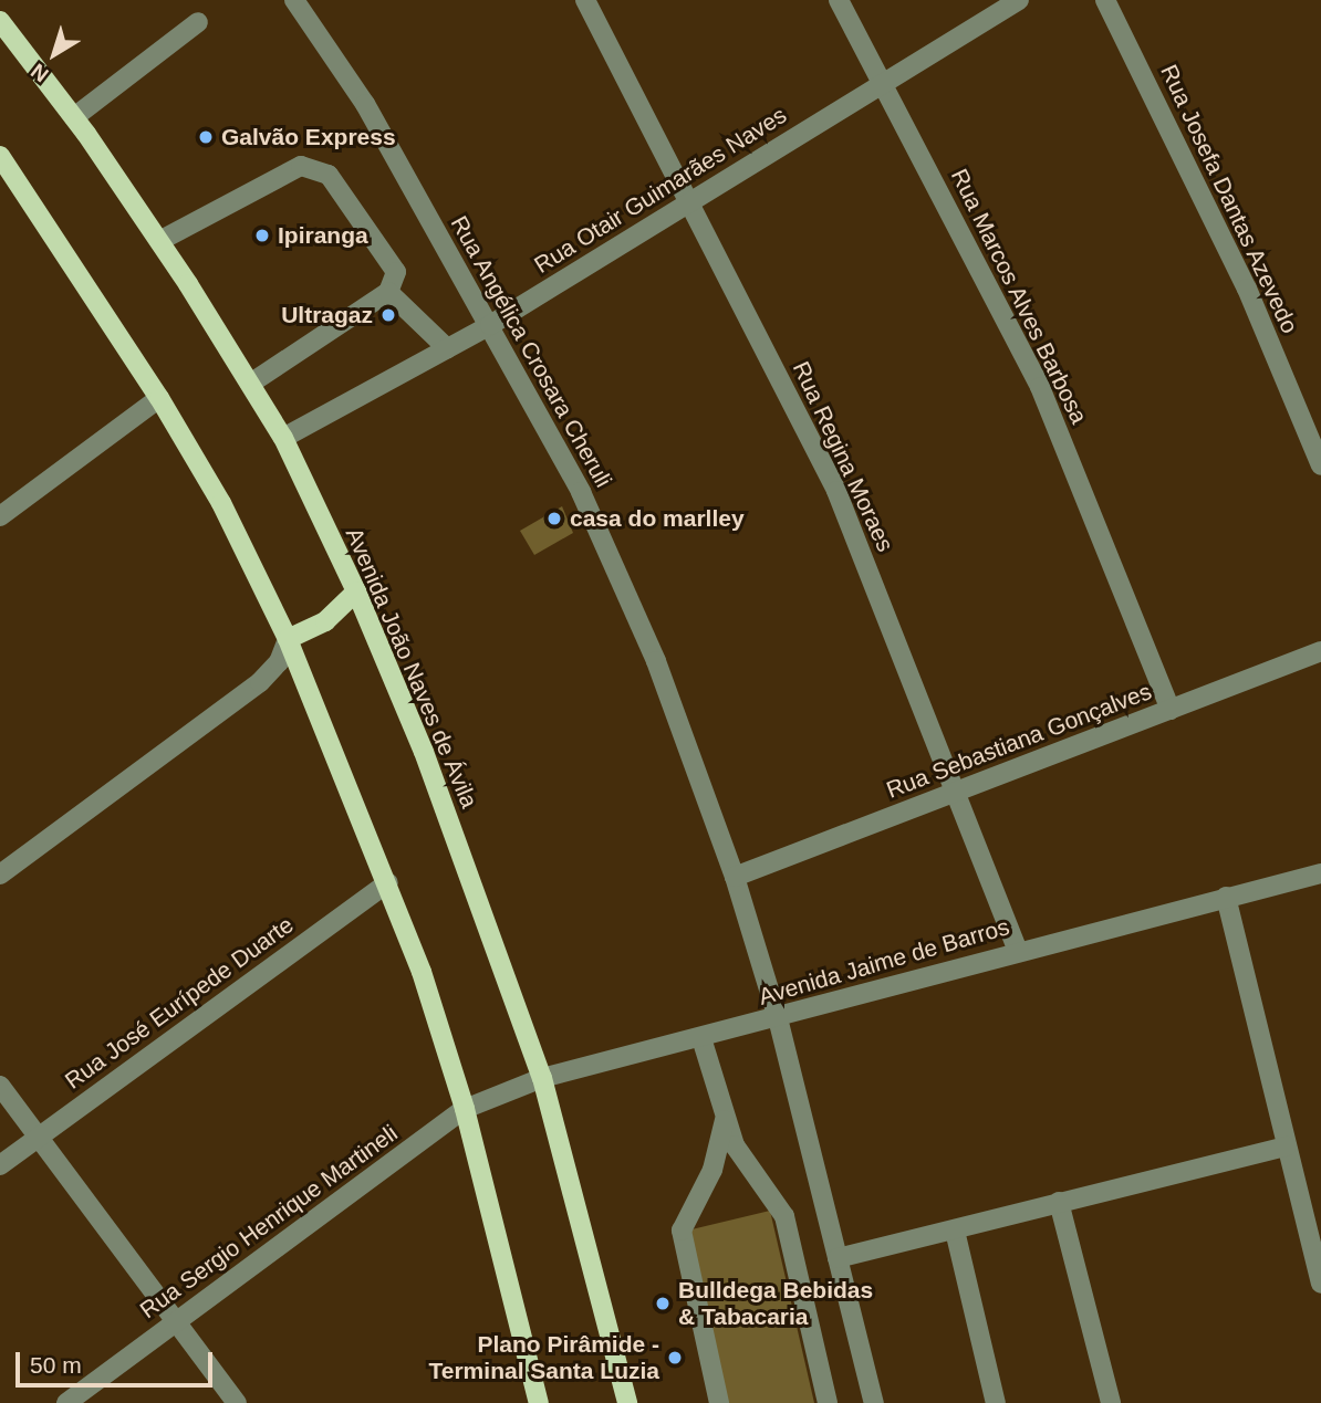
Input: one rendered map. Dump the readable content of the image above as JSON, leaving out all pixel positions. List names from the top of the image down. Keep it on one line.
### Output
{"streets":{"main road":["Avenida João Naves de Ávila"],"street":["Rua Otair Guimarães Naves","Rua Josefa Dantas Azevedo","Rua Marcos Alves Barbosa","Rua Angélica Crosara Cheruli","Rua Regina Moraes","Rua Sebastiana Gonçalves","Avenida Jaime de Barros","Rua José Eurípede Duarte","Rua Sergio Henrique Martineli"]},"crossings":[["Rua Otair Guimarães Naves","Rua Marcos Alves Barbosa"],["Rua Otair Guimarães Naves","Rua Angélica Crosara Cheruli"],["Rua Otair Guimarães Naves","Rua Regina Moraes"],["Rua Otair Guimarães Naves","Avenida João Naves de Ávila"],["Rua Marcos Alves Barbosa","Rua Sebastiana Gonçalves"],["Rua Angélica Crosara Cheruli","Rua Sebastiana Gonçalves"],["Rua Angélica Crosara Cheruli","Avenida Jaime de Barros"],["Rua Regina Moraes","Rua Sebastiana Gonçalves"],["Rua Regina Moraes","Avenida Jaime de Barros"],["Avenida João Naves de Ávila","Avenida Jaime de Barros"],["Avenida Jaime de Barros","Rua Sergio Henrique Martineli"]],"places":["Galvão Express","Ipiranga","Ultragaz","casa do marlley","Bulldega Bebidas & Tabacaria","Plano Pirâmide - Terminal Santa Luzia"],"scale_bar":"50 m","north":"bottom left"}
